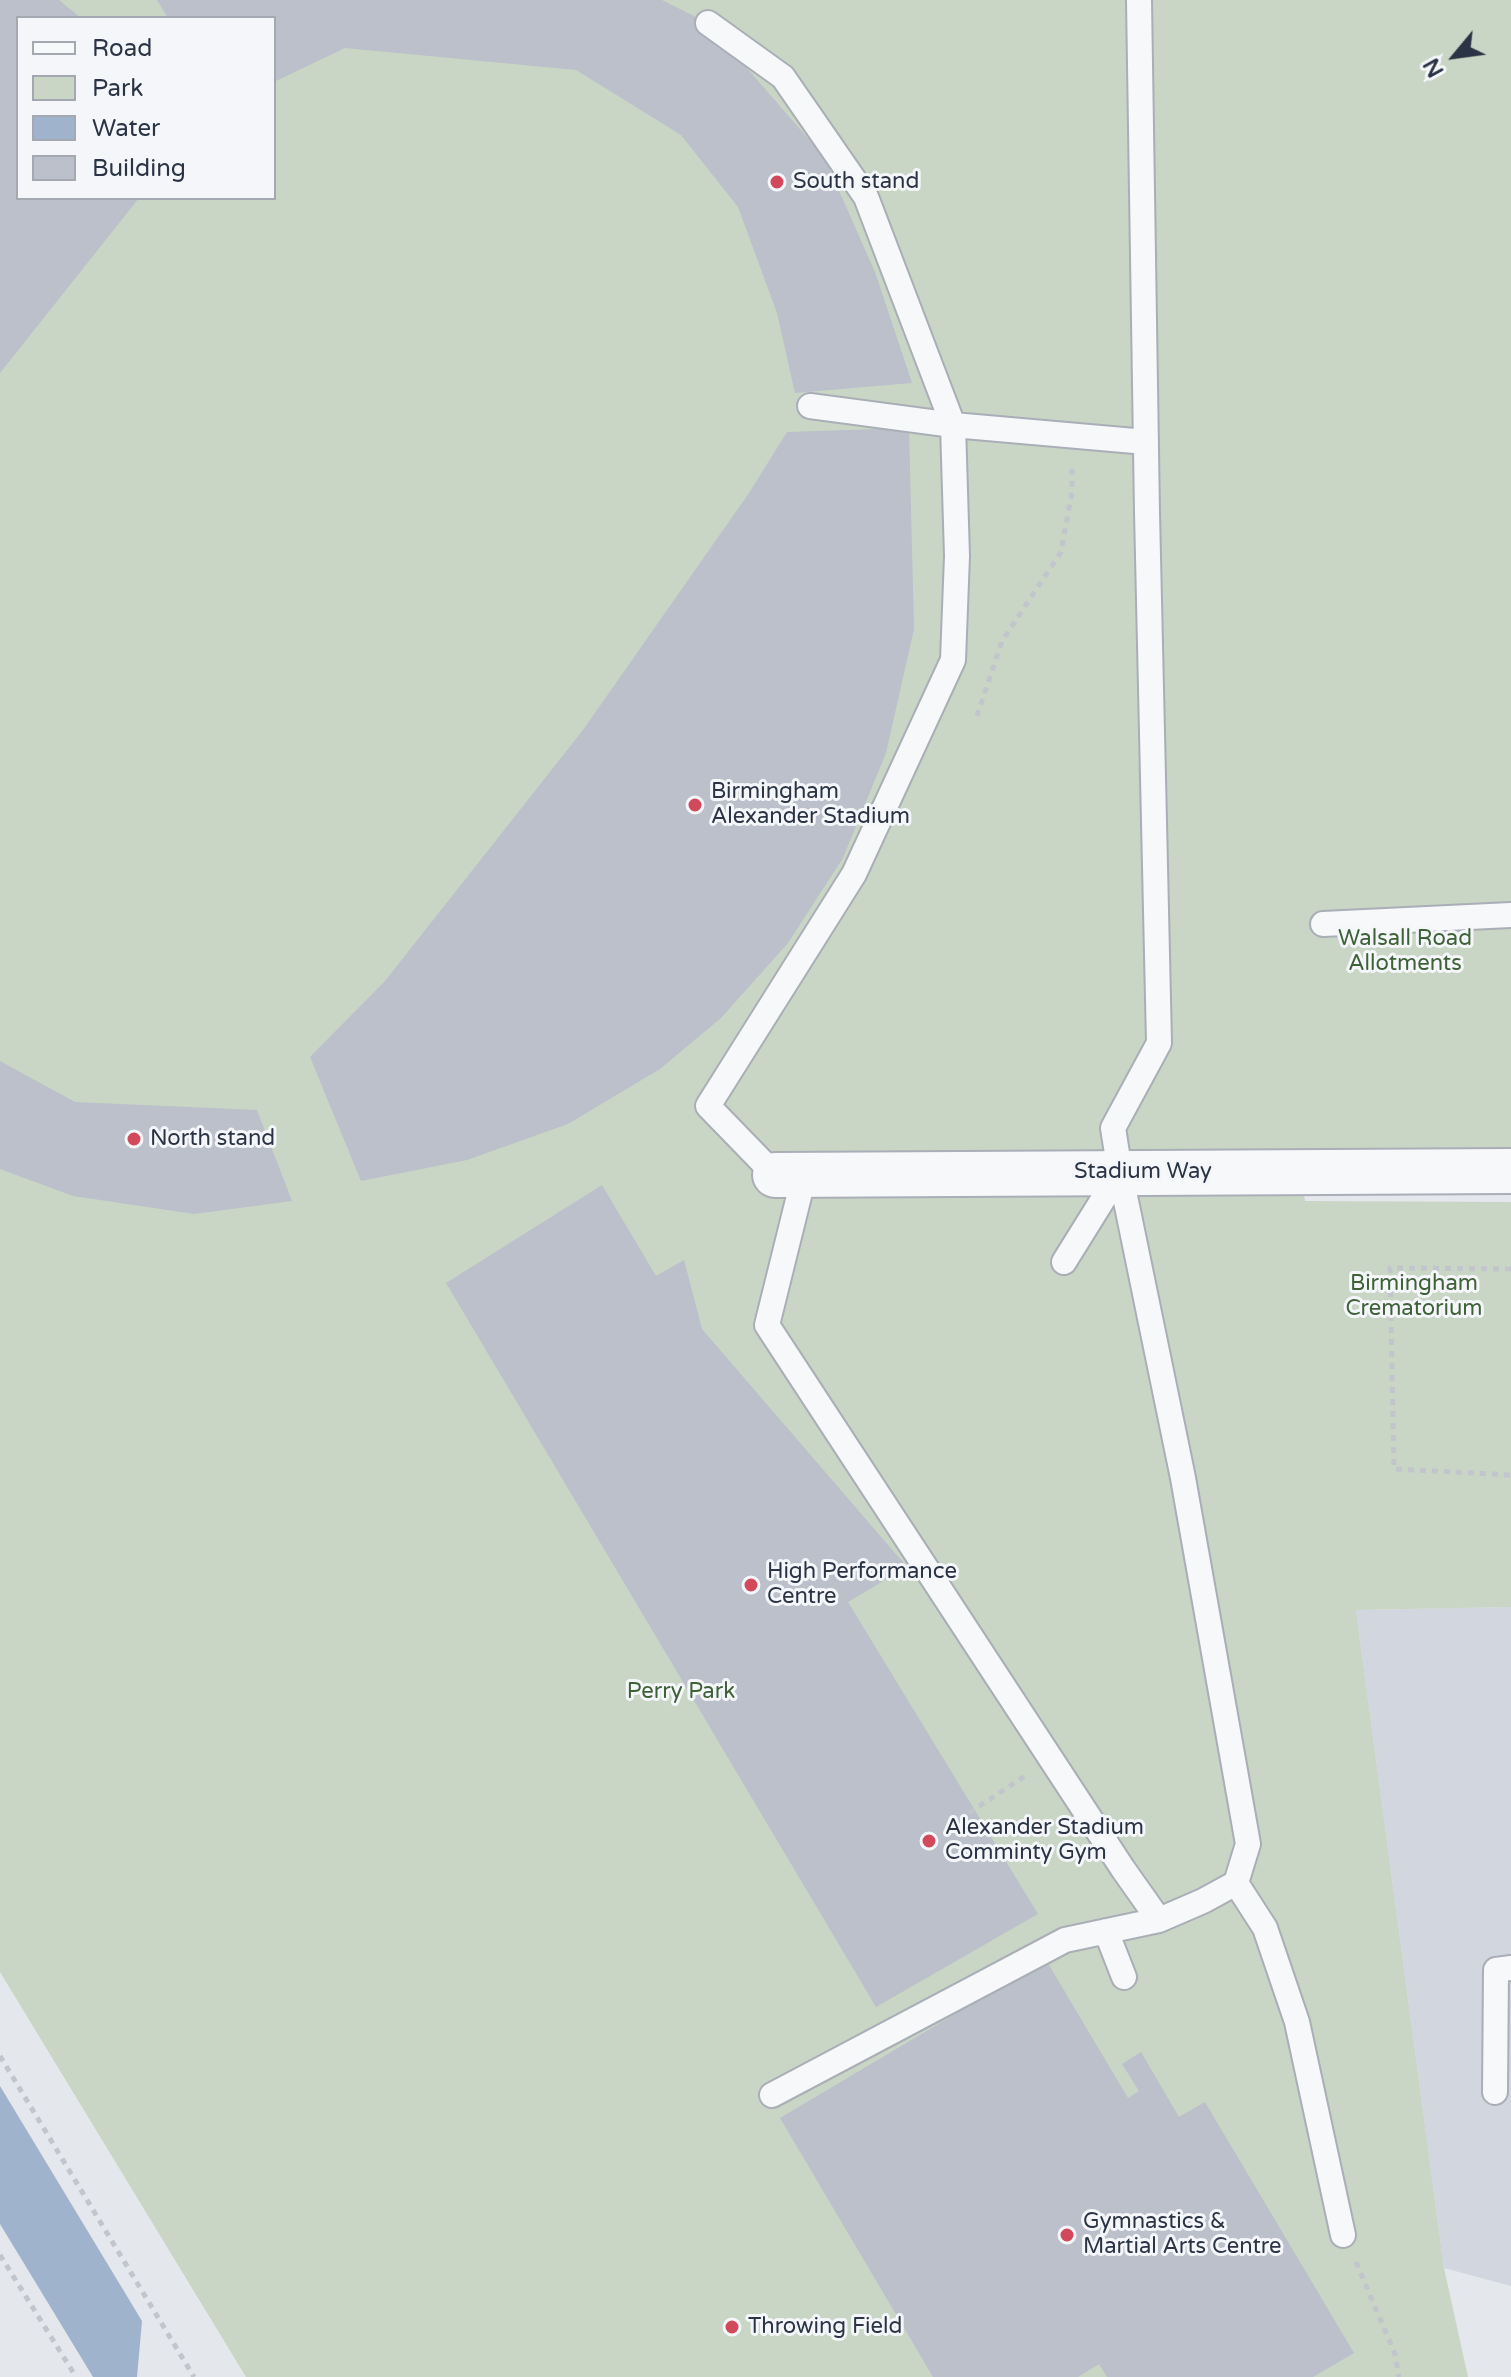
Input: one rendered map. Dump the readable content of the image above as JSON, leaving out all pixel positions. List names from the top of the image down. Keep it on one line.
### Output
{"streets":{"street":["Stadium Way"]},"parks":["Walsall Road Allotments","Birmingham Crematorium","Perry Park"],"places":["South stand","Birmingham Alexander Stadium","North stand","High Performance Centre","Alexander Stadium Comminty Gym","Gymnastics & Martial Arts Centre","Throwing Field"],"legend":["Road","Park","Water","Building"],"north":"bottom left"}
